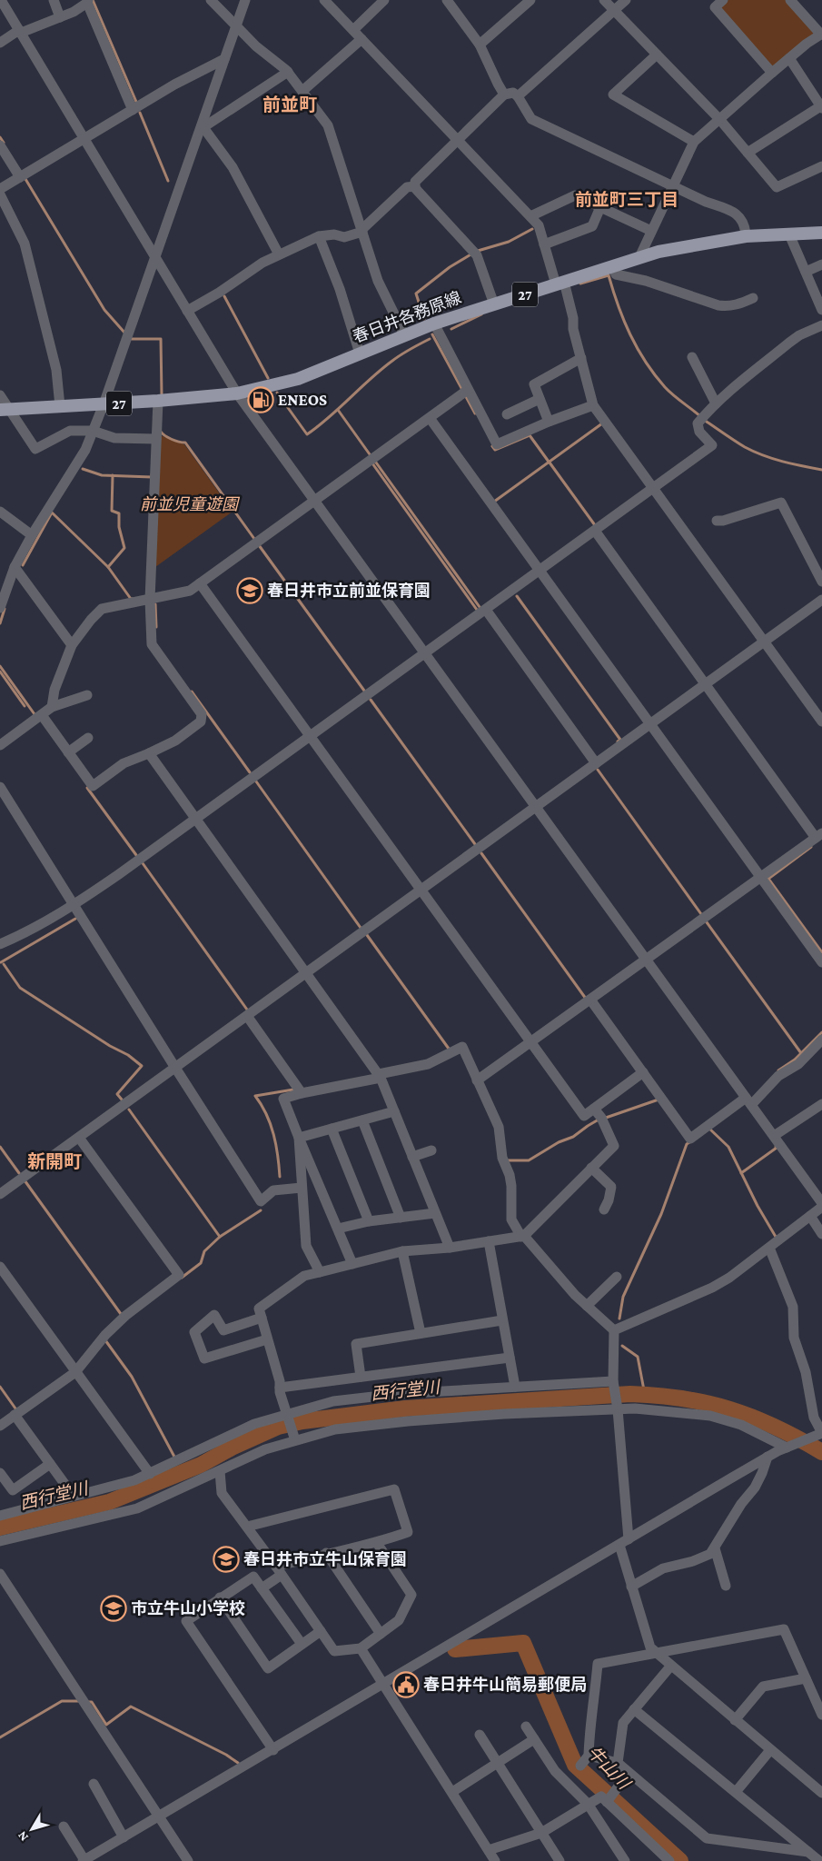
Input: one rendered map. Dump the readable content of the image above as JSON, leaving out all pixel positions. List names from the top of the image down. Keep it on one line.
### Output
{"streets":{"main road":["27","春日井各務原線"]},"districts":["前並町","前並町三丁目","新開町"],"water":["西行堂川","牛山川"],"parks":["前並児童遊園"],"places":{"fuel station":["ENEOS"],"school or university":["春日井市立前並保育園","春日井市立牛山保育園","市立牛山小学校"],"public building":["春日井牛山簡易郵便局"]},"north":"bottom left"}
